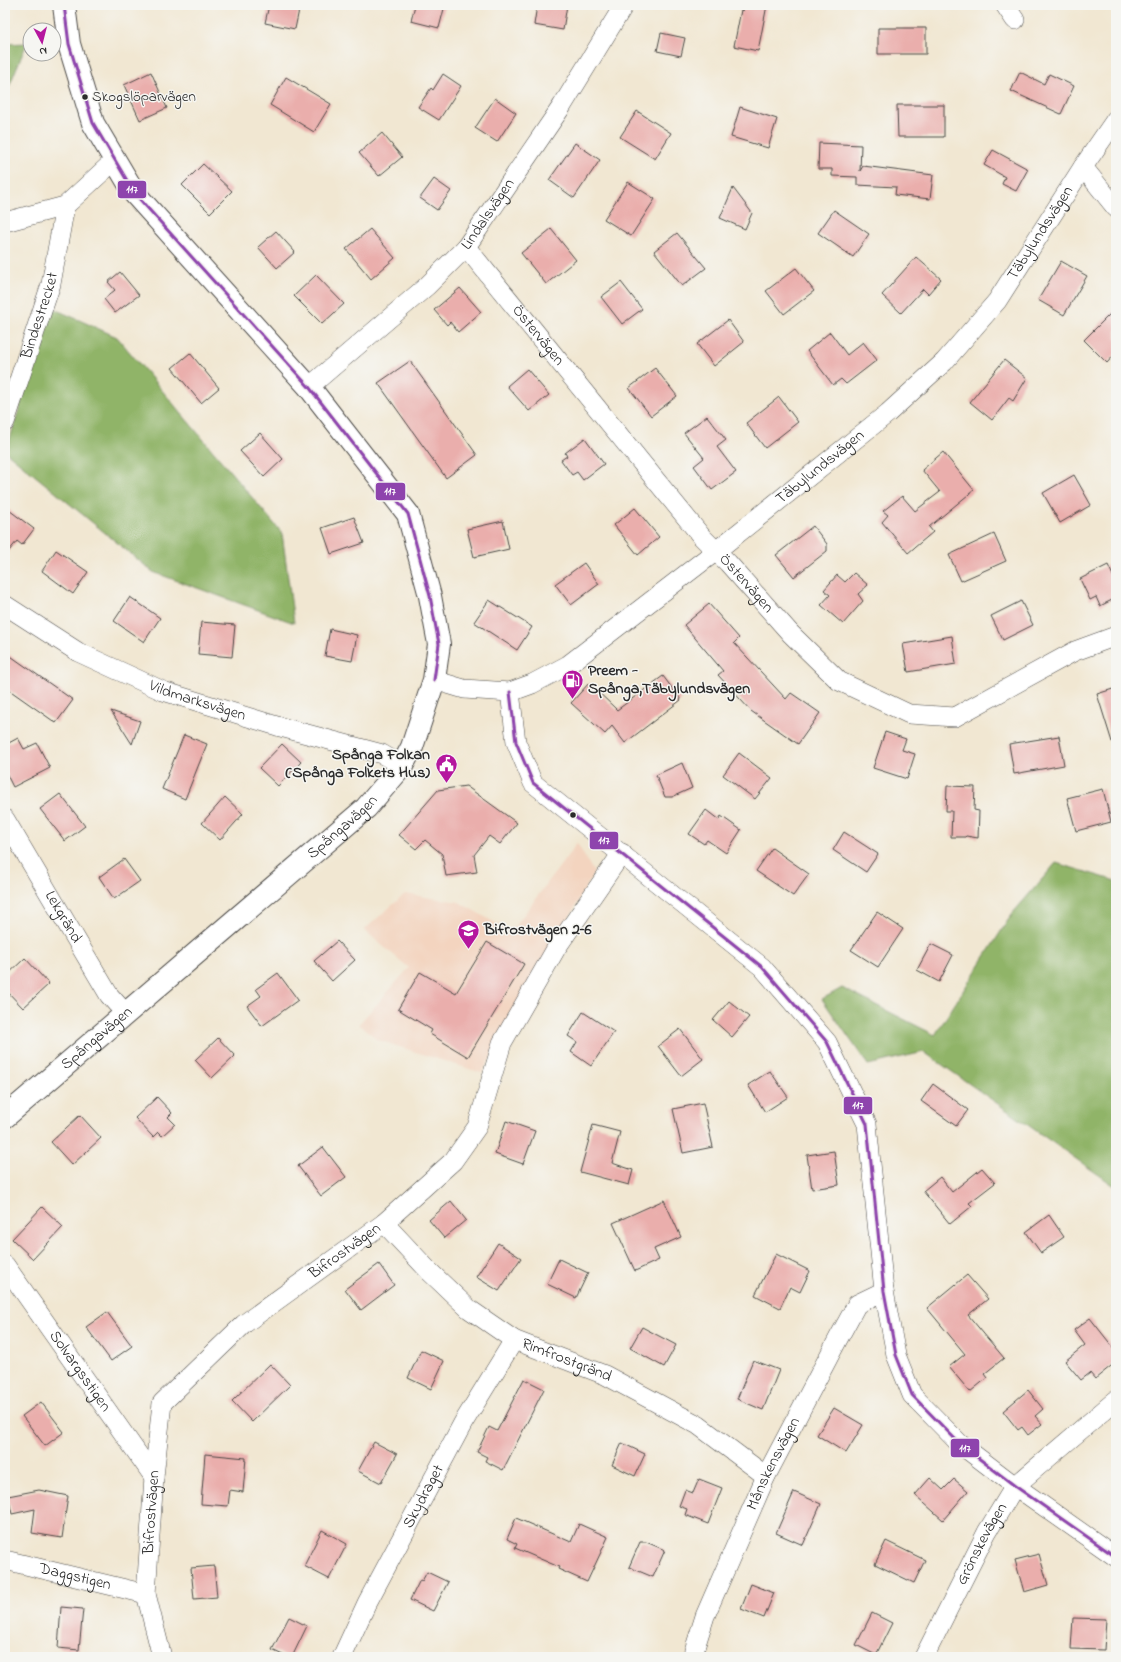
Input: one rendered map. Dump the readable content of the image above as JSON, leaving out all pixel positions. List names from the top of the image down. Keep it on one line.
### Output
{"streets":{"street":["Lindalsvägen","Täbylundsvägen","Bindestrecket","Östervägen","Vildmarksvägen","Spångavägen","Lekgränd","Bifrostvägen","Rimfrostgränd","Solvargsstigen","Månskensvägen","Skydraget","Grönskevägen","Daggstigen"]},"crossings":[["Lindalsvägen","Östervägen"],["Lindalsvägen","Spångavägen"],["Täbylundsvägen","Östervägen"],["Täbylundsvägen","Spångavägen"],["Vildmarksvägen","Spångavägen"],["Spångavägen","Lekgränd"],["Bifrostvägen","Rimfrostgränd"],["Bifrostvägen","Solvargsstigen"],["Bifrostvägen","Daggstigen"],["Rimfrostgränd","Månskensvägen"],["Rimfrostgränd","Skydraget"]],"places":{"other":["Skogslöparvägen"],"fuel station":["Preem - Spånga,Täbylundsvägen"],"public building":["Spånga Folkan (Spånga Folkets Hus)"],"school or university":["Bifrostvägen 2–6"]},"lines":["transit line 117"],"north":"bottom"}
